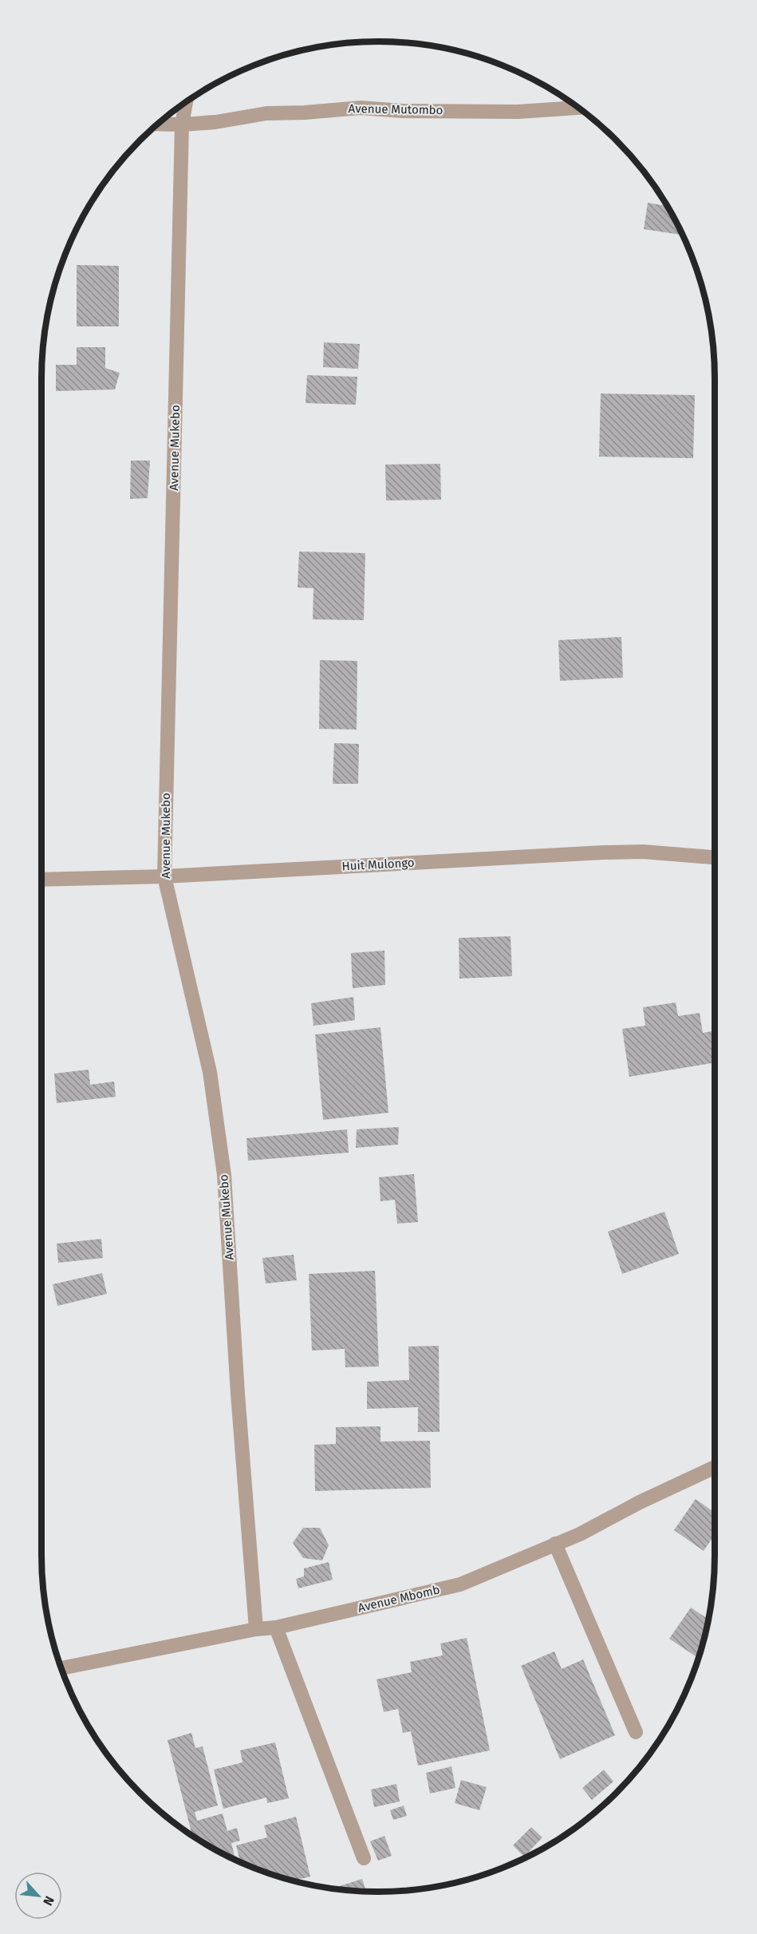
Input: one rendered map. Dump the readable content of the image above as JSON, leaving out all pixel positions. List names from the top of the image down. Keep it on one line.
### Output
{"streets":{"street":["Avenue Mutombo","Avenue Mukebo","Huit Mulongo","Avenue Mbomb"]},"crossings":[["Avenue Mutombo","Avenue Mukebo"],["Avenue Mukebo","Huit Mulongo"],["Avenue Mukebo","Avenue Mbomb"]],"north":"bottom right"}
